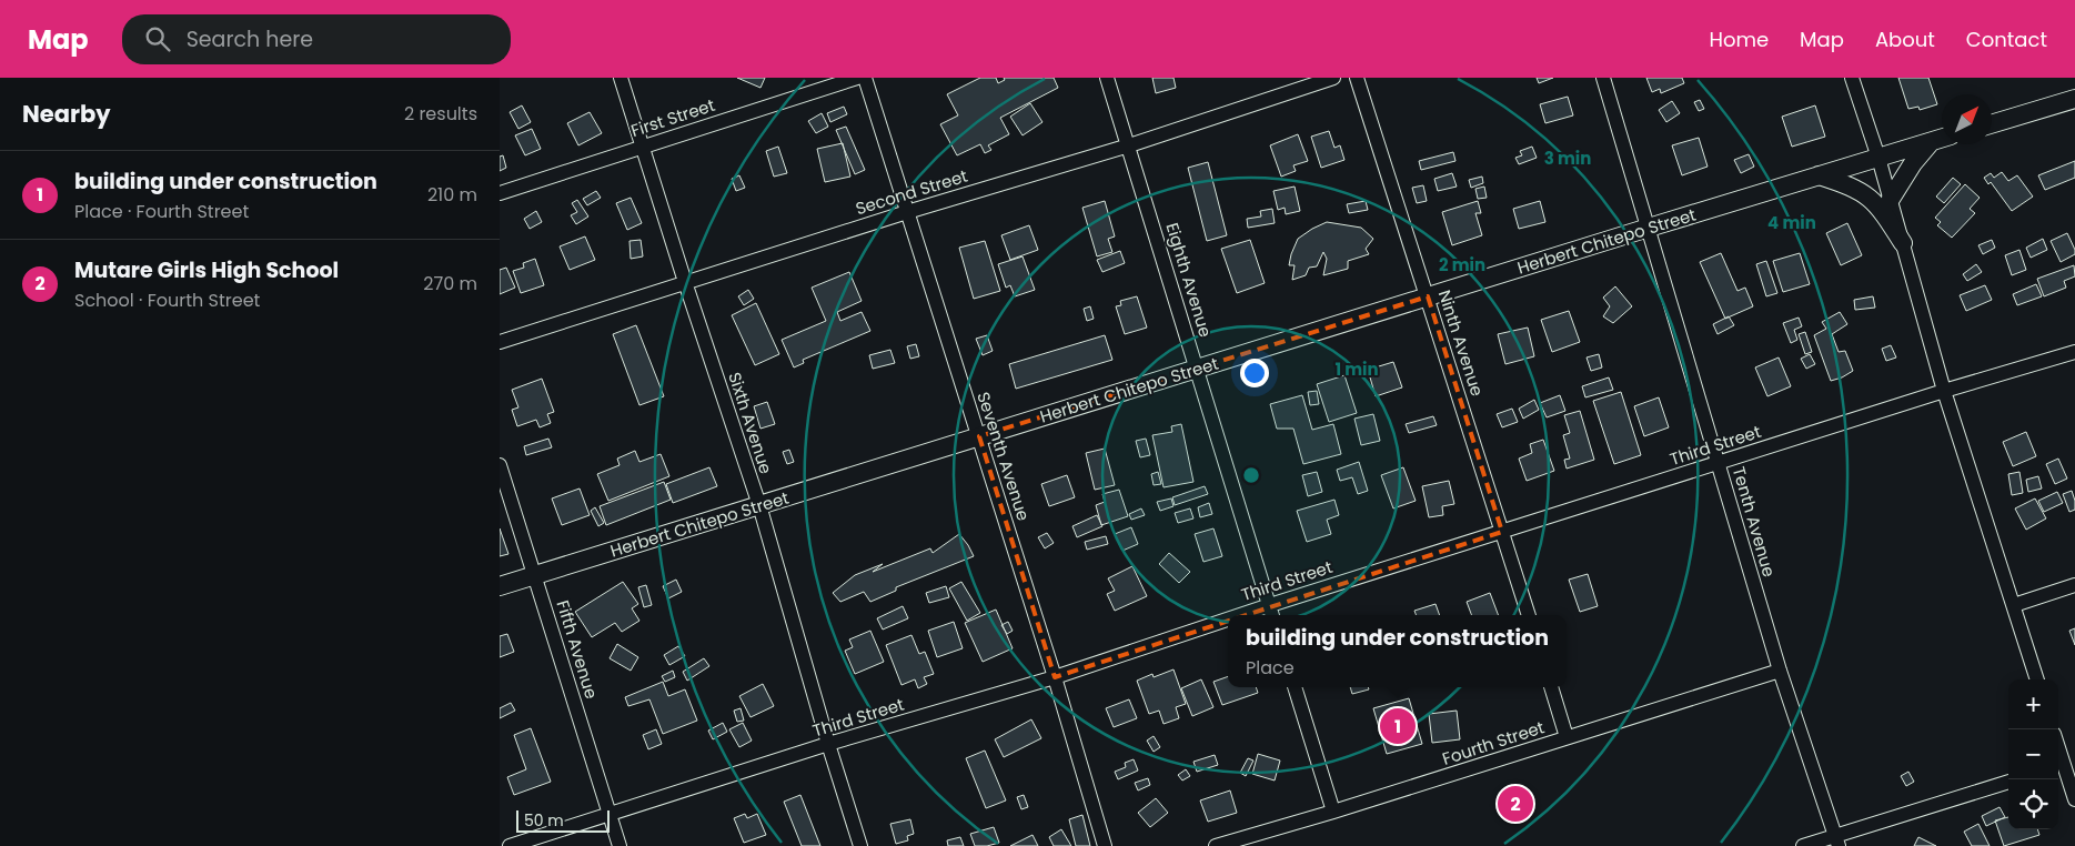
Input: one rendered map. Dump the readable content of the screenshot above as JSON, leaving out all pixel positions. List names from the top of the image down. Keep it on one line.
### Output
{"streets":{"main road":["Herbert Chitepo Street"],"street":["First Street","Second Street","Eighth Avenue","Ninth Avenue","Sixth Avenue","Third Street","Seventh Avenue","Tenth Avenue","Fifth Avenue","Fourth Street"]},"crossings":[["First Street","Sixth Avenue"],["Second Street","Eighth Avenue"],["Second Street","Sixth Avenue"],["Second Street","Seventh Avenue"],["Herbert Chitepo Street","Eighth Avenue"],["Herbert Chitepo Street","Ninth Avenue"],["Herbert Chitepo Street","Sixth Avenue"],["Herbert Chitepo Street","Seventh Avenue"],["Herbert Chitepo Street","Tenth Avenue"],["Herbert Chitepo Street","Fifth Avenue"],["Eighth Avenue","Third Street"],["Ninth Avenue","Third Street"],["Sixth Avenue","Third Street"],["Third Street","Seventh Avenue"],["Third Street","Tenth Avenue"],["Third Street","Fifth Avenue"],["Tenth Avenue","Fourth Street"]],"scale_bar":"50 m","north":"top right","page":{"header":"Map","search":"Search here","nav":["Home","Map","About","Contact"],"heading":["Nearby","2 results"],"list":[{"mark":"1","name":"building under construction","note":"Place · Fourth Street","value":"210 m"},{"mark":"2","name":"Mutare Girls High School","note":"School · Fourth Street","value":"270 m"}],"popup":["building under construction","Place"],"map_buttons":["+","−"],"pins":["1","2"],"scale":"50 m"},"rings":["3 min","4 min","2 min","1 min"]}
